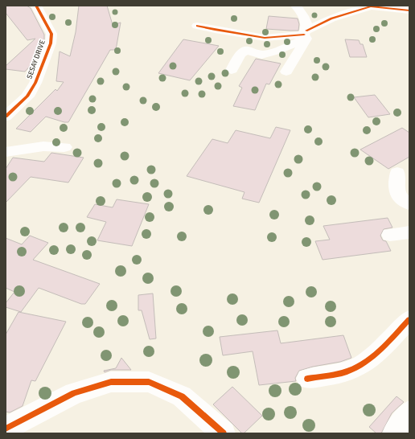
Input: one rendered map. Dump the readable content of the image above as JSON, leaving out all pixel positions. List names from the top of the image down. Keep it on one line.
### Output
{"streets":{"street":["SESAY DRIVE"]}}
